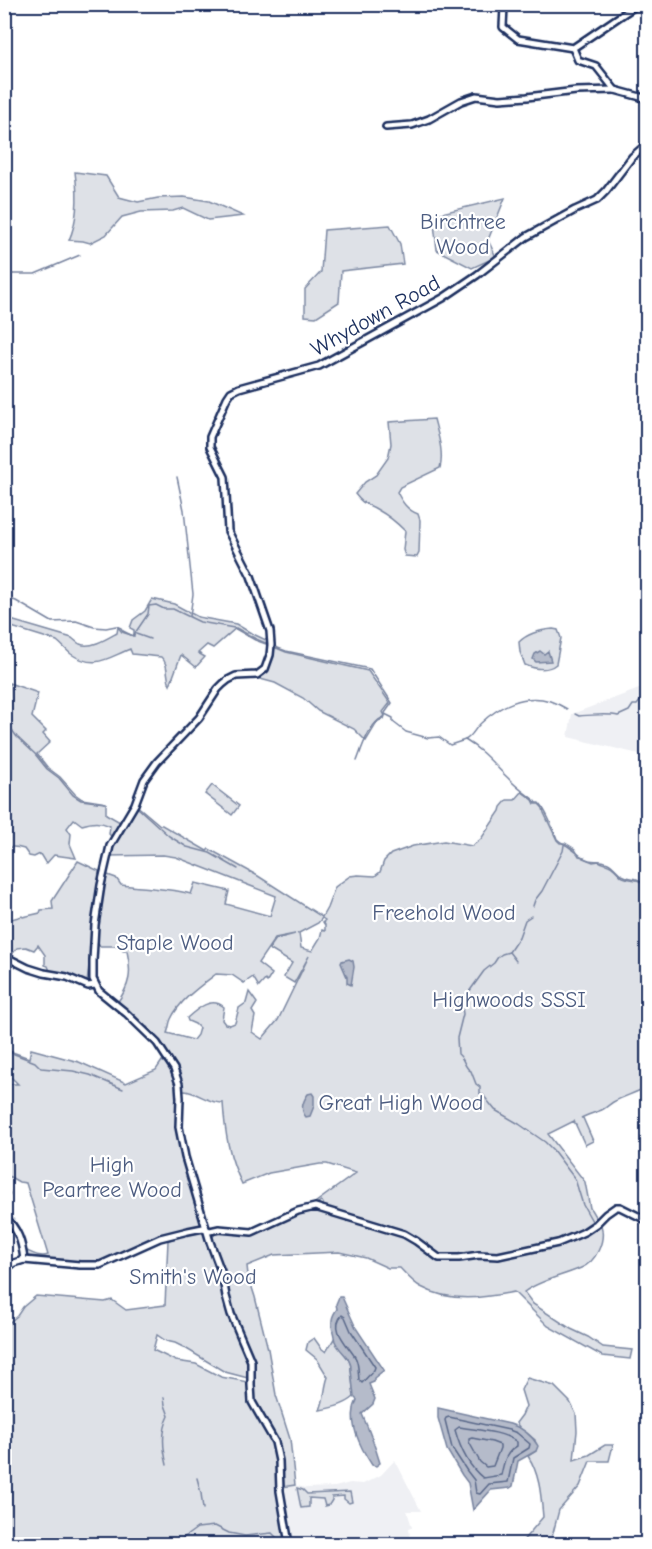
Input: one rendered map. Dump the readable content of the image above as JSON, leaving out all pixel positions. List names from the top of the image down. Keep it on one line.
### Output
{"streets":{"street":["Whydown Road"]},"parks":["Birchtree Wood","Freehold Wood","Staple Wood","Highwoods SSSI","Great High Wood","High Peartree Wood","Smith's Wood"]}
